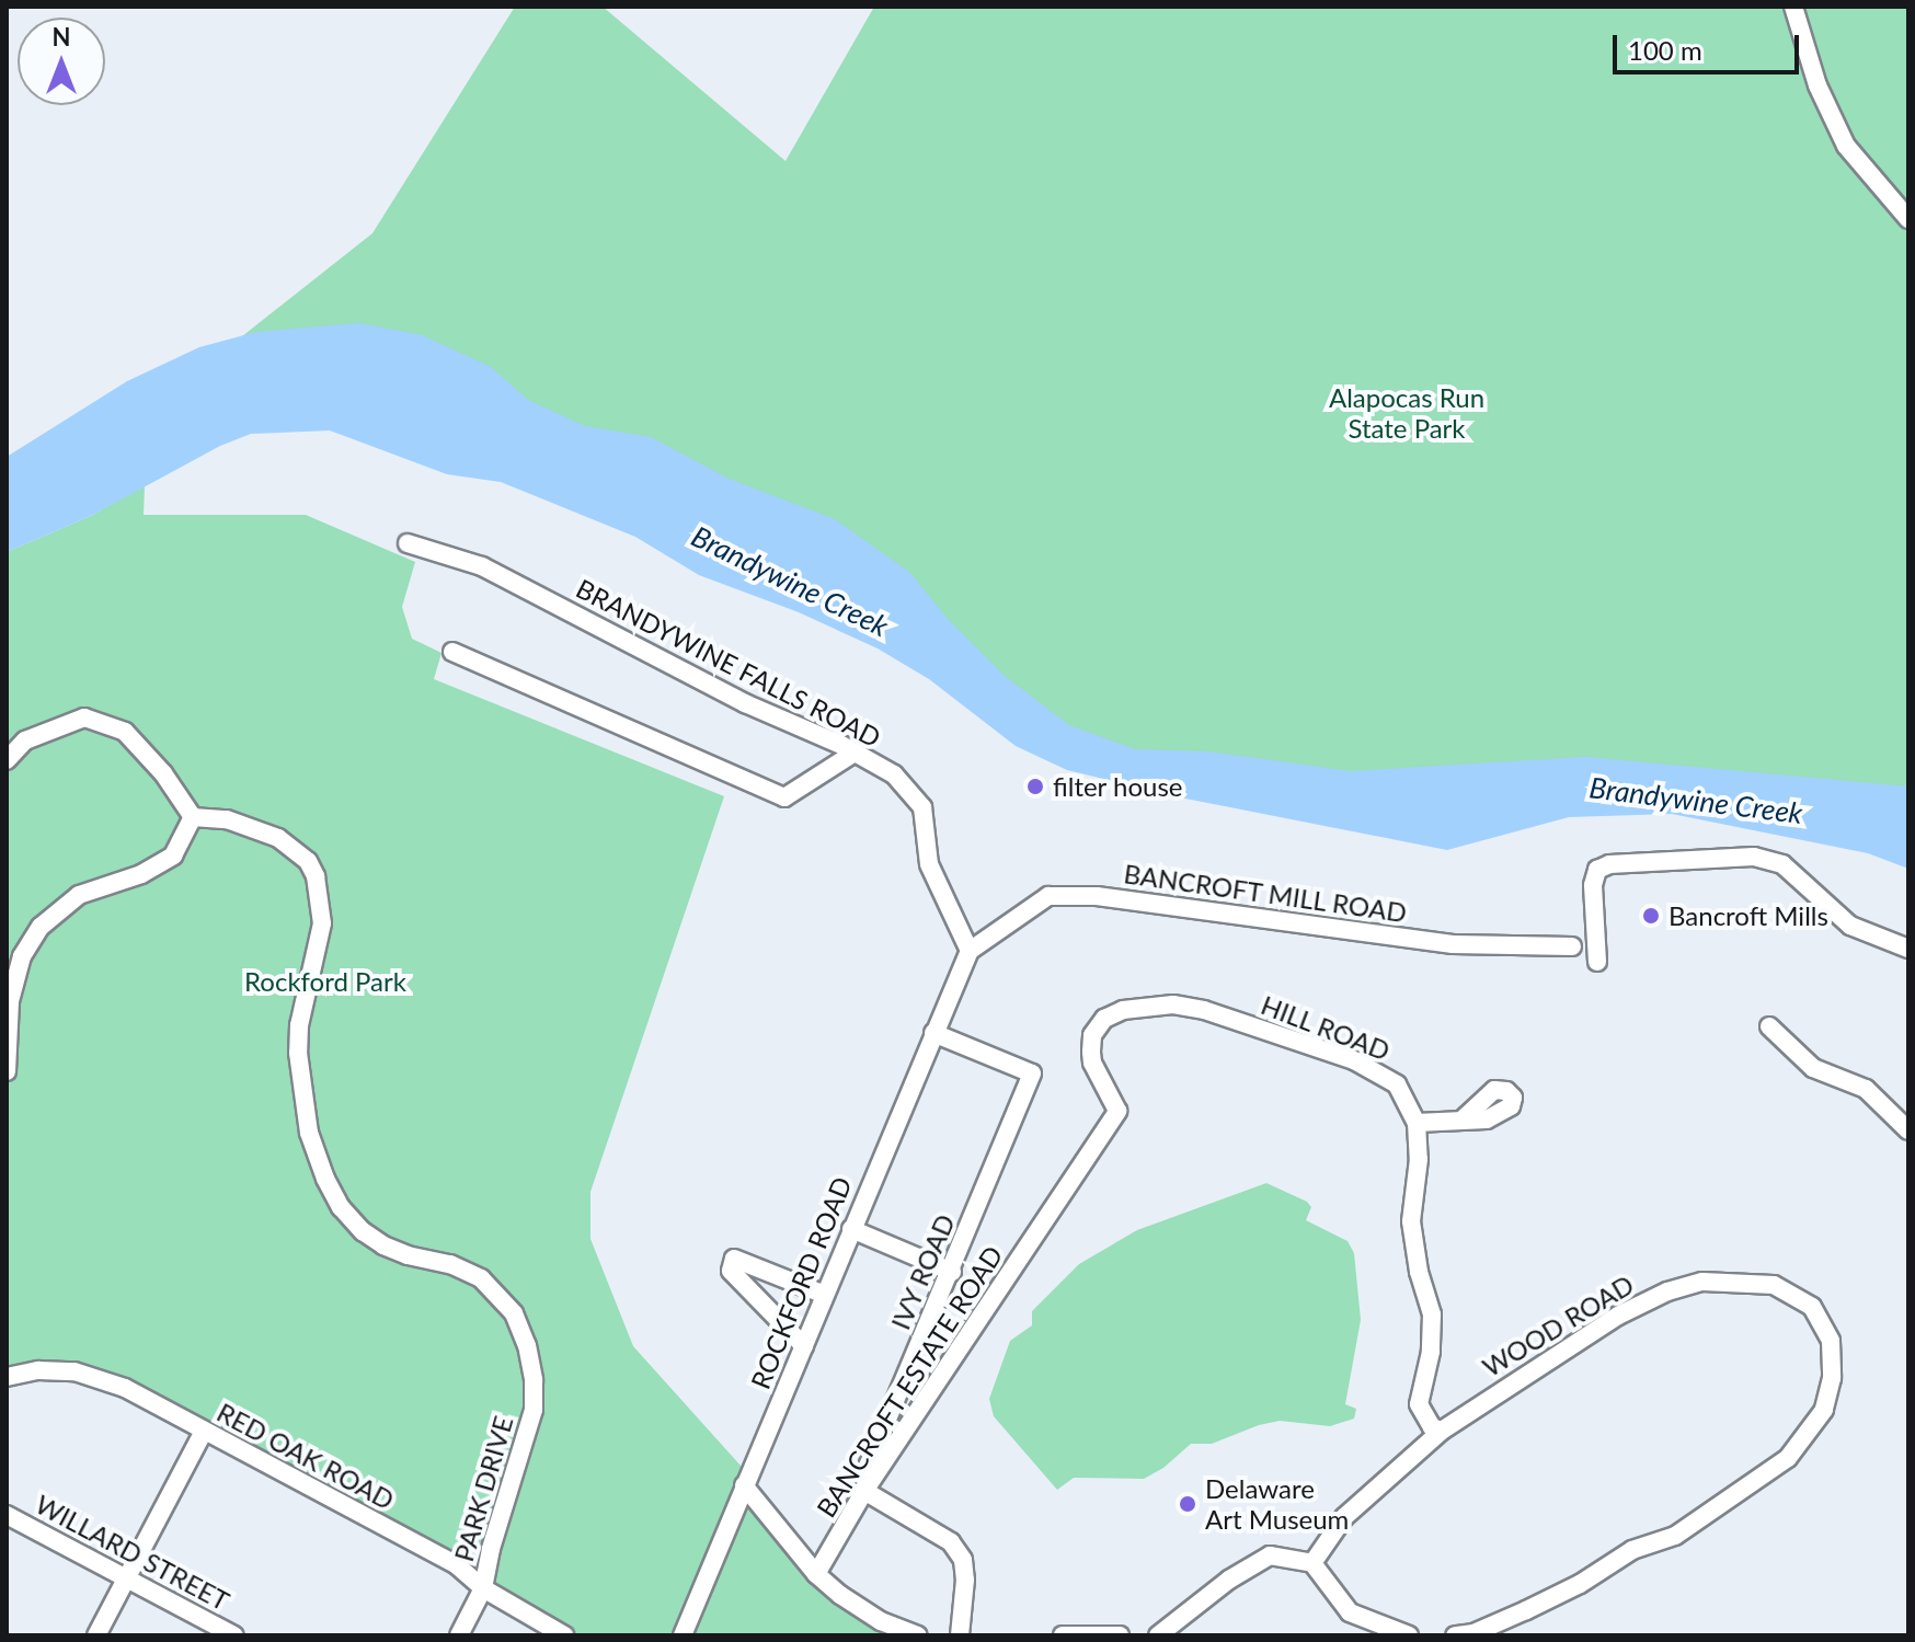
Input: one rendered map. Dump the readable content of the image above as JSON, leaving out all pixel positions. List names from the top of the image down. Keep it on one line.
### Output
{"streets":{"street":["BRANDYWINE FALLS ROAD","BANCROFT MILL ROAD","HILL ROAD","IVY ROAD","ROCKFORD ROAD","WOOD ROAD","BANCROFT ESTATE ROAD","RED OAK ROAD","PARK DRIVE","WILLARD STREET"]},"crossings":[["BRANDYWINE FALLS ROAD","BANCROFT MILL ROAD"],["BRANDYWINE FALLS ROAD","ROCKFORD ROAD"],["BANCROFT MILL ROAD","ROCKFORD ROAD"],["HILL ROAD","WOOD ROAD"],["HILL ROAD","BANCROFT ESTATE ROAD"],["IVY ROAD","ROCKFORD ROAD"],["IVY ROAD","BANCROFT ESTATE ROAD"],["RED OAK ROAD","PARK DRIVE"]],"water":["Brandywine Creek"],"parks":["Alapocas Run State Park","Rockford Park"],"places":["filter house","Bancroft Mills","Delaware Art Museum"],"scale_bar":"100 m","north":"top"}
